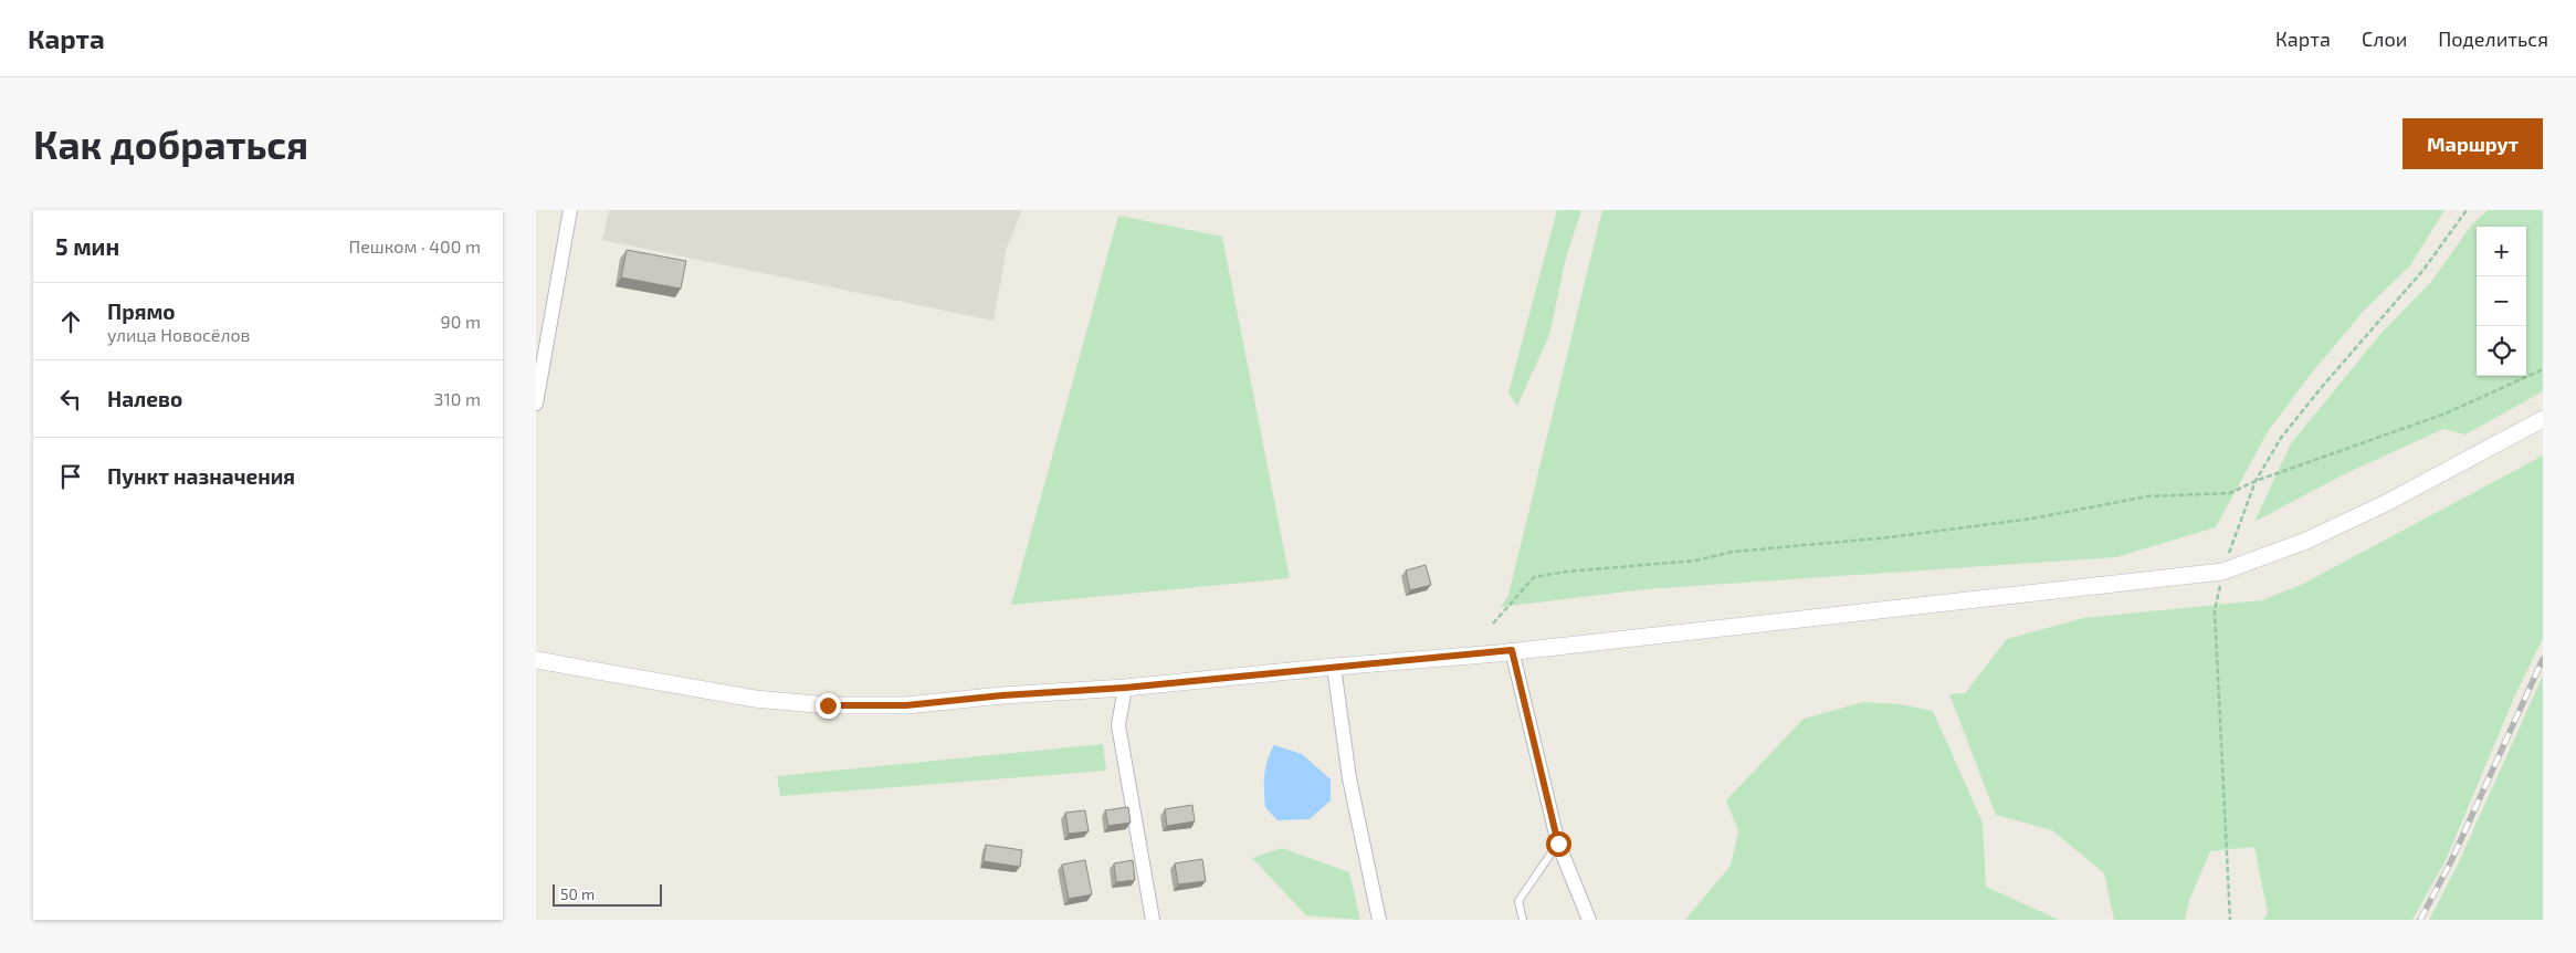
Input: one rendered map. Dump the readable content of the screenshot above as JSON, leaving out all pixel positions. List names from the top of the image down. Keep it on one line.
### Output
{"scale_bar":"50 m","page":{"header":"Карта","nav":["Карта","Слои","Поделиться"],"buttons":"Маршрут","title":"Как добраться","heading":["5 мин","Пешком · 400 m"],"map_buttons":["+","−"],"list":[["Прямо","улица Новосёлов","90 m"],["Налево","310 m"],"Пункт назначения"],"scale":"50 m"}}
